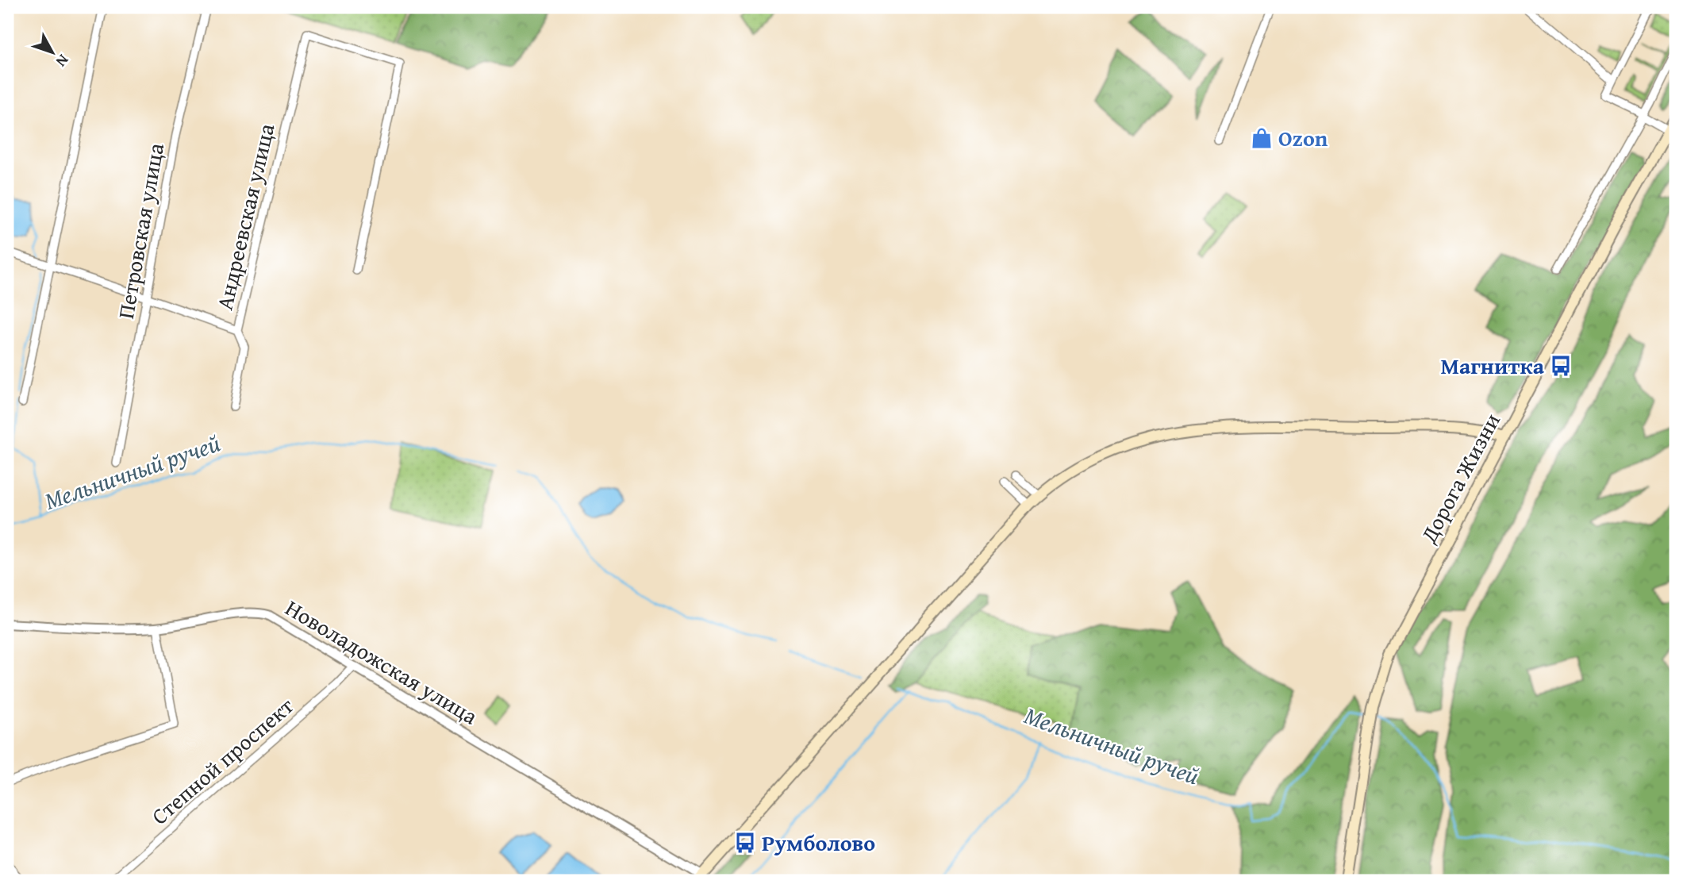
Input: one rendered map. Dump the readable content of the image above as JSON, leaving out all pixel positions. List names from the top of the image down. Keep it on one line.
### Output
{"streets":{"main road":["Дорога Жизни"],"street":["Андреевская улица","Петровская улица","Новоладожская улица","Степной проспект"]},"crossings":[["Новоладожская улица","Степной проспект"]],"water":["Мельничный ручей"],"places":{"shop":["Ozon"],"bus stop":["Магнитка","Румболово"]},"north":"bottom right"}
